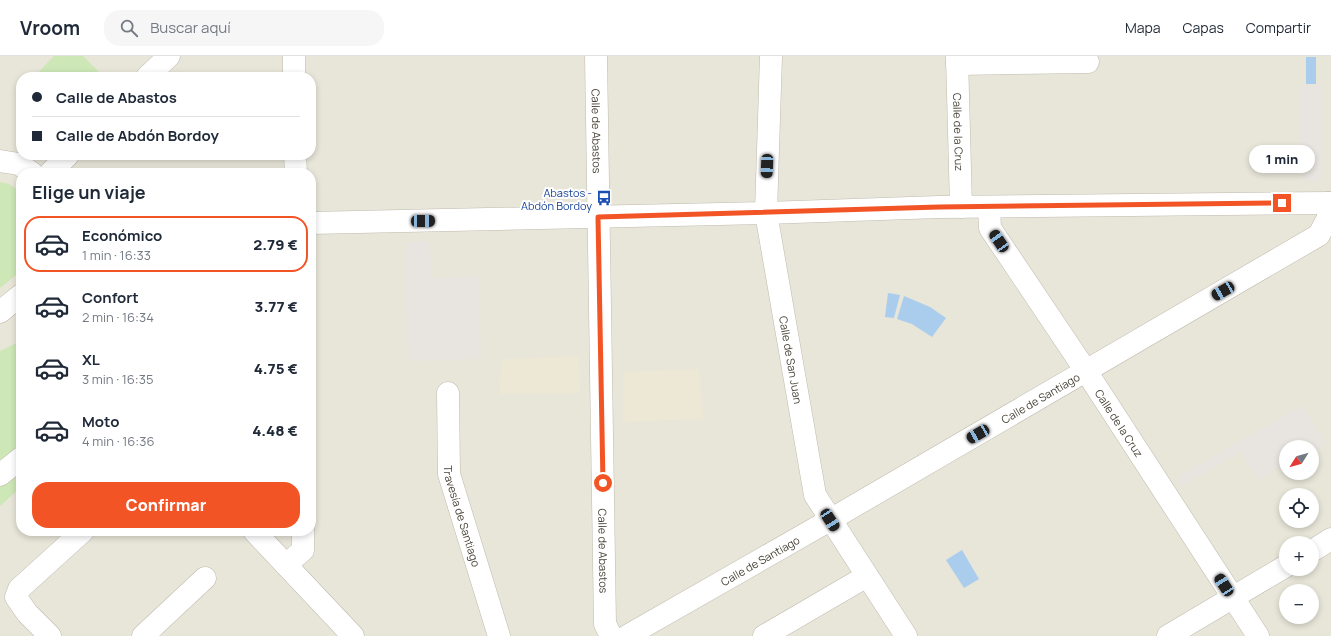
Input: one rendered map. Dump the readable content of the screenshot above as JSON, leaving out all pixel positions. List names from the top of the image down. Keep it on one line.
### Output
{"streets":{"street":["Calle de Abastos","Calle de la Cruz","Calle de San Juan","Calle de Santiago","Travesía de Santiago"]},"crossings":[["Calle de la Cruz","Calle de Santiago"],["Calle de San Juan","Calle de Santiago"]],"places":{"bus stop":["Abastos - Abdón Bordoy"]},"north":"bottom left","page":{"header":"Vroom","search":"Buscar aquí","nav":["Mapa","Capas","Compartir"],"banner":["Calle de Abastos","Calle de Abdón Bordoy"],"bubble":"1 min","heading":"Elige un viaje","list":[{"name":"Económico","note":"1 min · 16:33","value":"2.79 €"},{"name":"Confort","note":"2 min · 16:34","value":"3.77 €"},{"name":"XL","note":"3 min · 16:35","value":"4.75 €"},{"name":"Moto","note":"4 min · 16:36","value":"4.48 €"}],"map_buttons":["+","−"],"buttons":"Confirmar"}}
